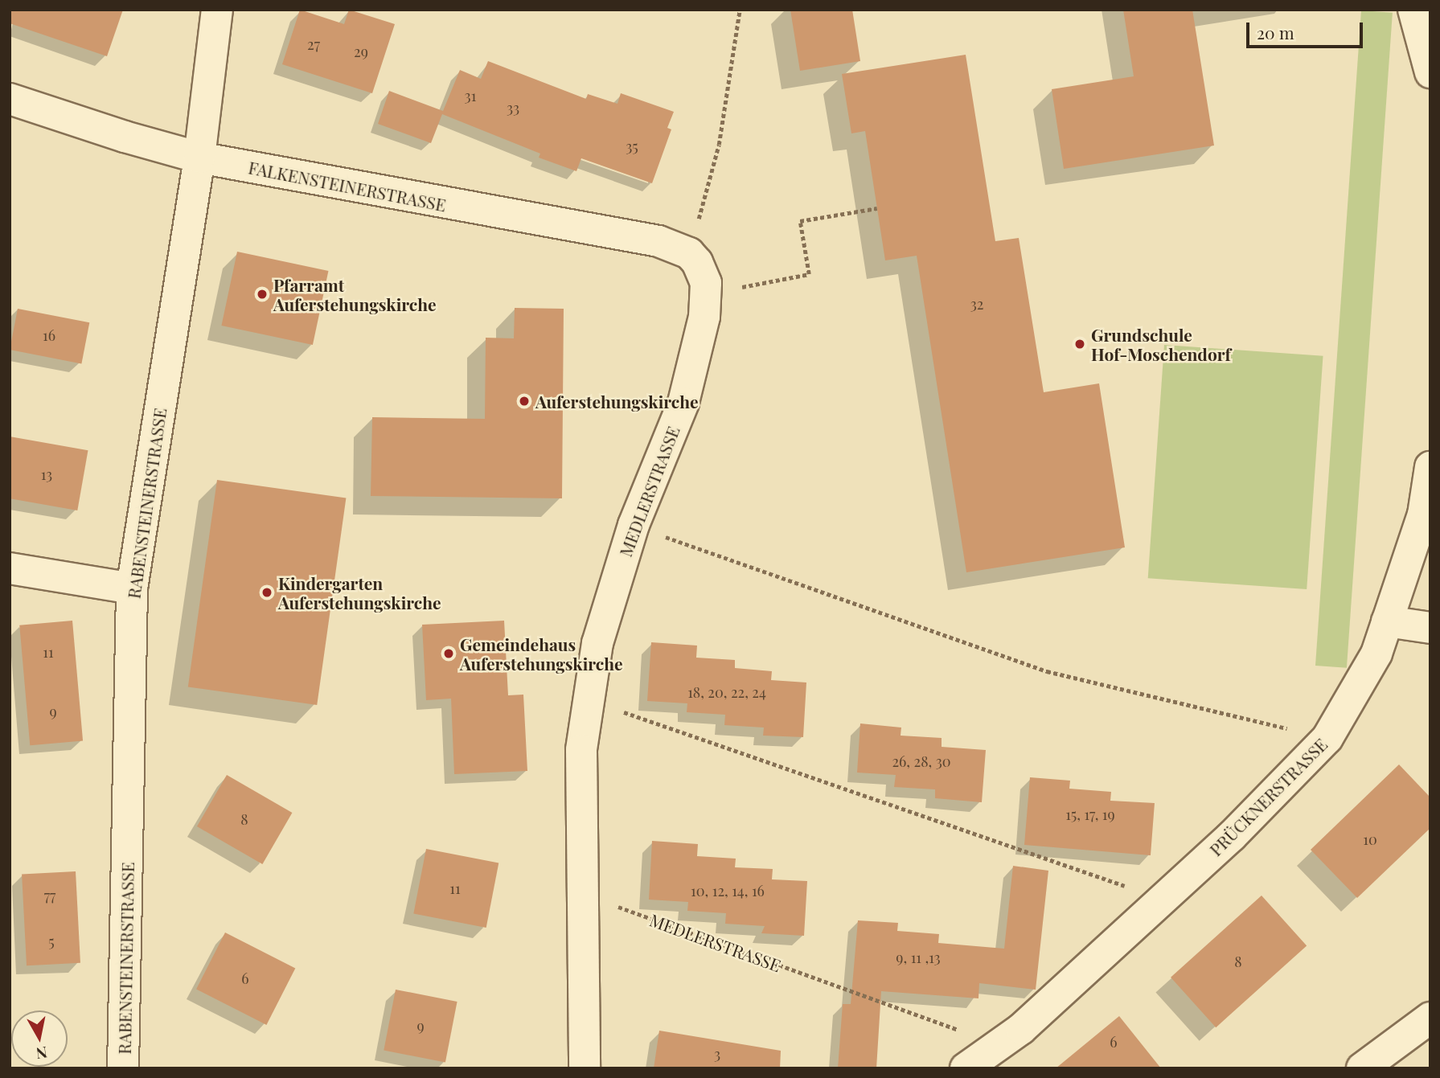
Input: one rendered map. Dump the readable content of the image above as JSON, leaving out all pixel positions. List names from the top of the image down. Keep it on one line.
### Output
{"streets":{"street":["FALKENSTEINERSTRASSE","MEDLERSTRASSE","RABENSTEINERSTRASSE","PRÜCKNERSTRASSE"]},"crossings":[["FALKENSTEINERSTRASSE","MEDLERSTRASSE"],["FALKENSTEINERSTRASSE","RABENSTEINERSTRASSE"],["MEDLERSTRASSE","PRÜCKNERSTRASSE"]],"places":["Pfarramt Auferstehungskirche","Grundschule Hof-Moschendorf","Auferstehungskirche","Kindergarten Auferstehungskirche","Gemeindehaus Auferstehungskirche"],"house_numbers":["27","29","31","33","35","32","16","13","11","18, 20, 22, 24","9","26, 28, 30","15, 17, 19","8","10","11","10, 12, 14, 16","77","5","9, 11 ,13","8","6","9","6","3"],"scale_bar":"20 m","north":"bottom"}
